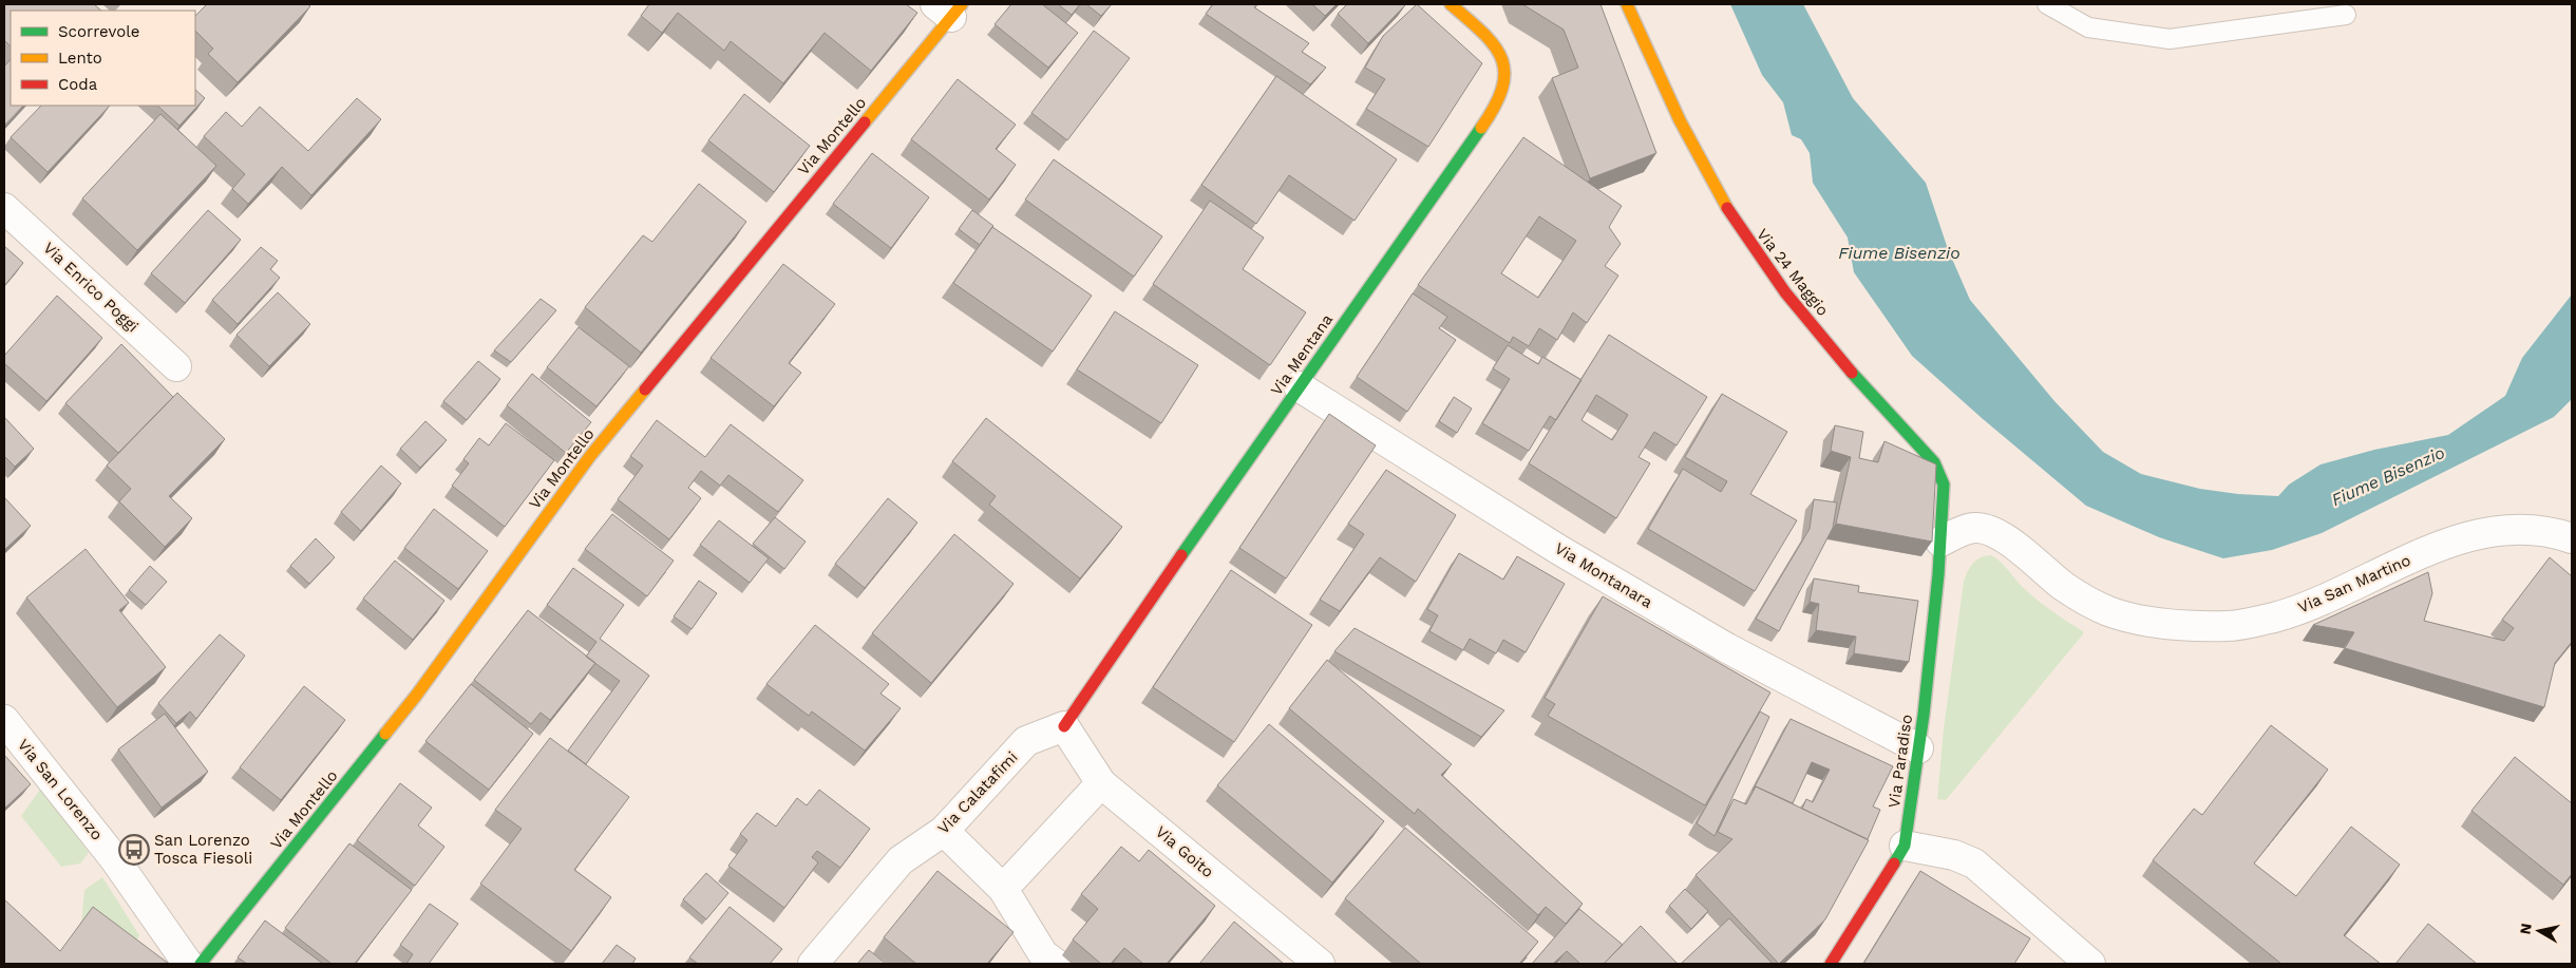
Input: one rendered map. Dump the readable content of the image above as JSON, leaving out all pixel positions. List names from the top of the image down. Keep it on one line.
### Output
{"streets":{"street":["Via Montello","Via 24 Maggio","Via Enrico Poggi","Via Mentana","Via Montanara","Via San Martino","Via Paradiso","Via San Lorenzo","Via Calatafimi","Via Goito"]},"crossings":[["Via 24 Maggio","Via San Martino"],["Via 24 Maggio","Via Paradiso"],["Via Mentana","Via Montanara"],["Via Mentana","Via Calatafimi"],["Via Mentana","Via Goito"],["Via Montanara","Via Paradiso"],["Via San Martino","Via Paradiso"],["Via Calatafimi","Via Goito"]],"water":["Fiume Bisenzio"],"places":{"bus stop":["San Lorenzo Tosca Fiesoli"]},"legend":["Scorrevole","Lento","Coda"],"north":"left"}
